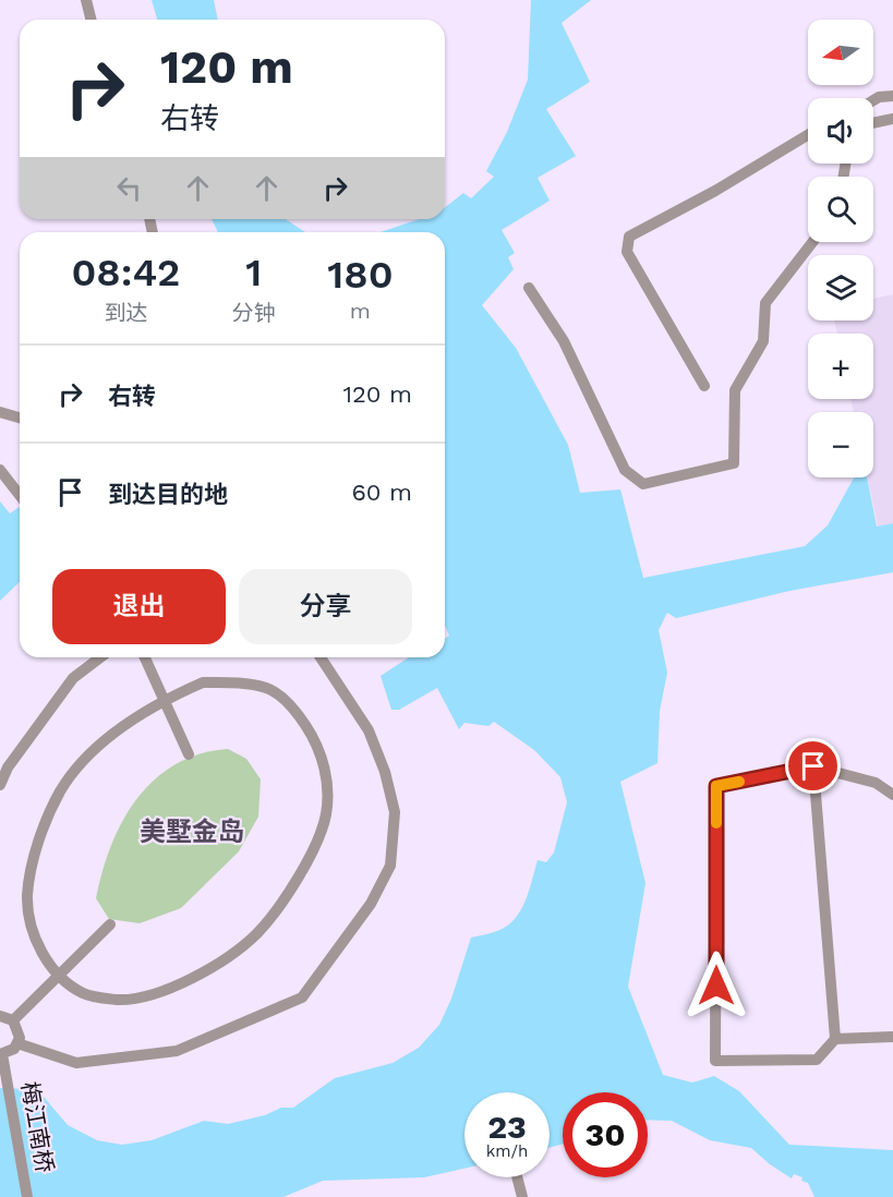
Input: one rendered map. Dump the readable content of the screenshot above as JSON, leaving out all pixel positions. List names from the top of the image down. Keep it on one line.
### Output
{"streets":{"street":["梅江南桥"]},"districts":["美墅金岛"],"north":"left","page":{"map_buttons":["+","−"],"turn":["120 m","右转"],"eta":["08:42","到达","1","分钟","180","m"],"list":[{"name":"右转","value":"120 m"},{"name":"到达目的地","value":"60 m"}],"buttons":["退出","分享"],"speed":"23 km/h","limit":"30"}}
